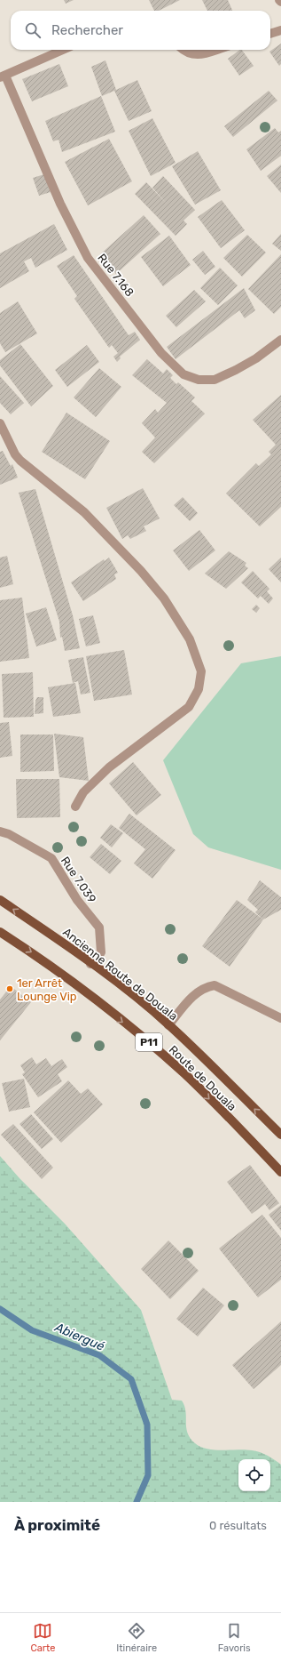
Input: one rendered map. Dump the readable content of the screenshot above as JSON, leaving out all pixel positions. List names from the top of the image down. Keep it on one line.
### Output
{"streets":{"main road":["Ancienne Route de Douala","P11","Route de Douala"],"street":["Rue 7.168","Rue 7.039"]},"crossings":[["Rue 7.039","Ancienne Route de Douala"]],"one_way":["Ancienne Route de Douala","Route de Douala"],"water":["Abiergué"],"places":["1er Arrêt Lounge Vip"],"page":{"search":"Rechercher","heading":["À proximité","0 résultats"],"nav":["Carte","Itinéraire","Favoris"]}}
